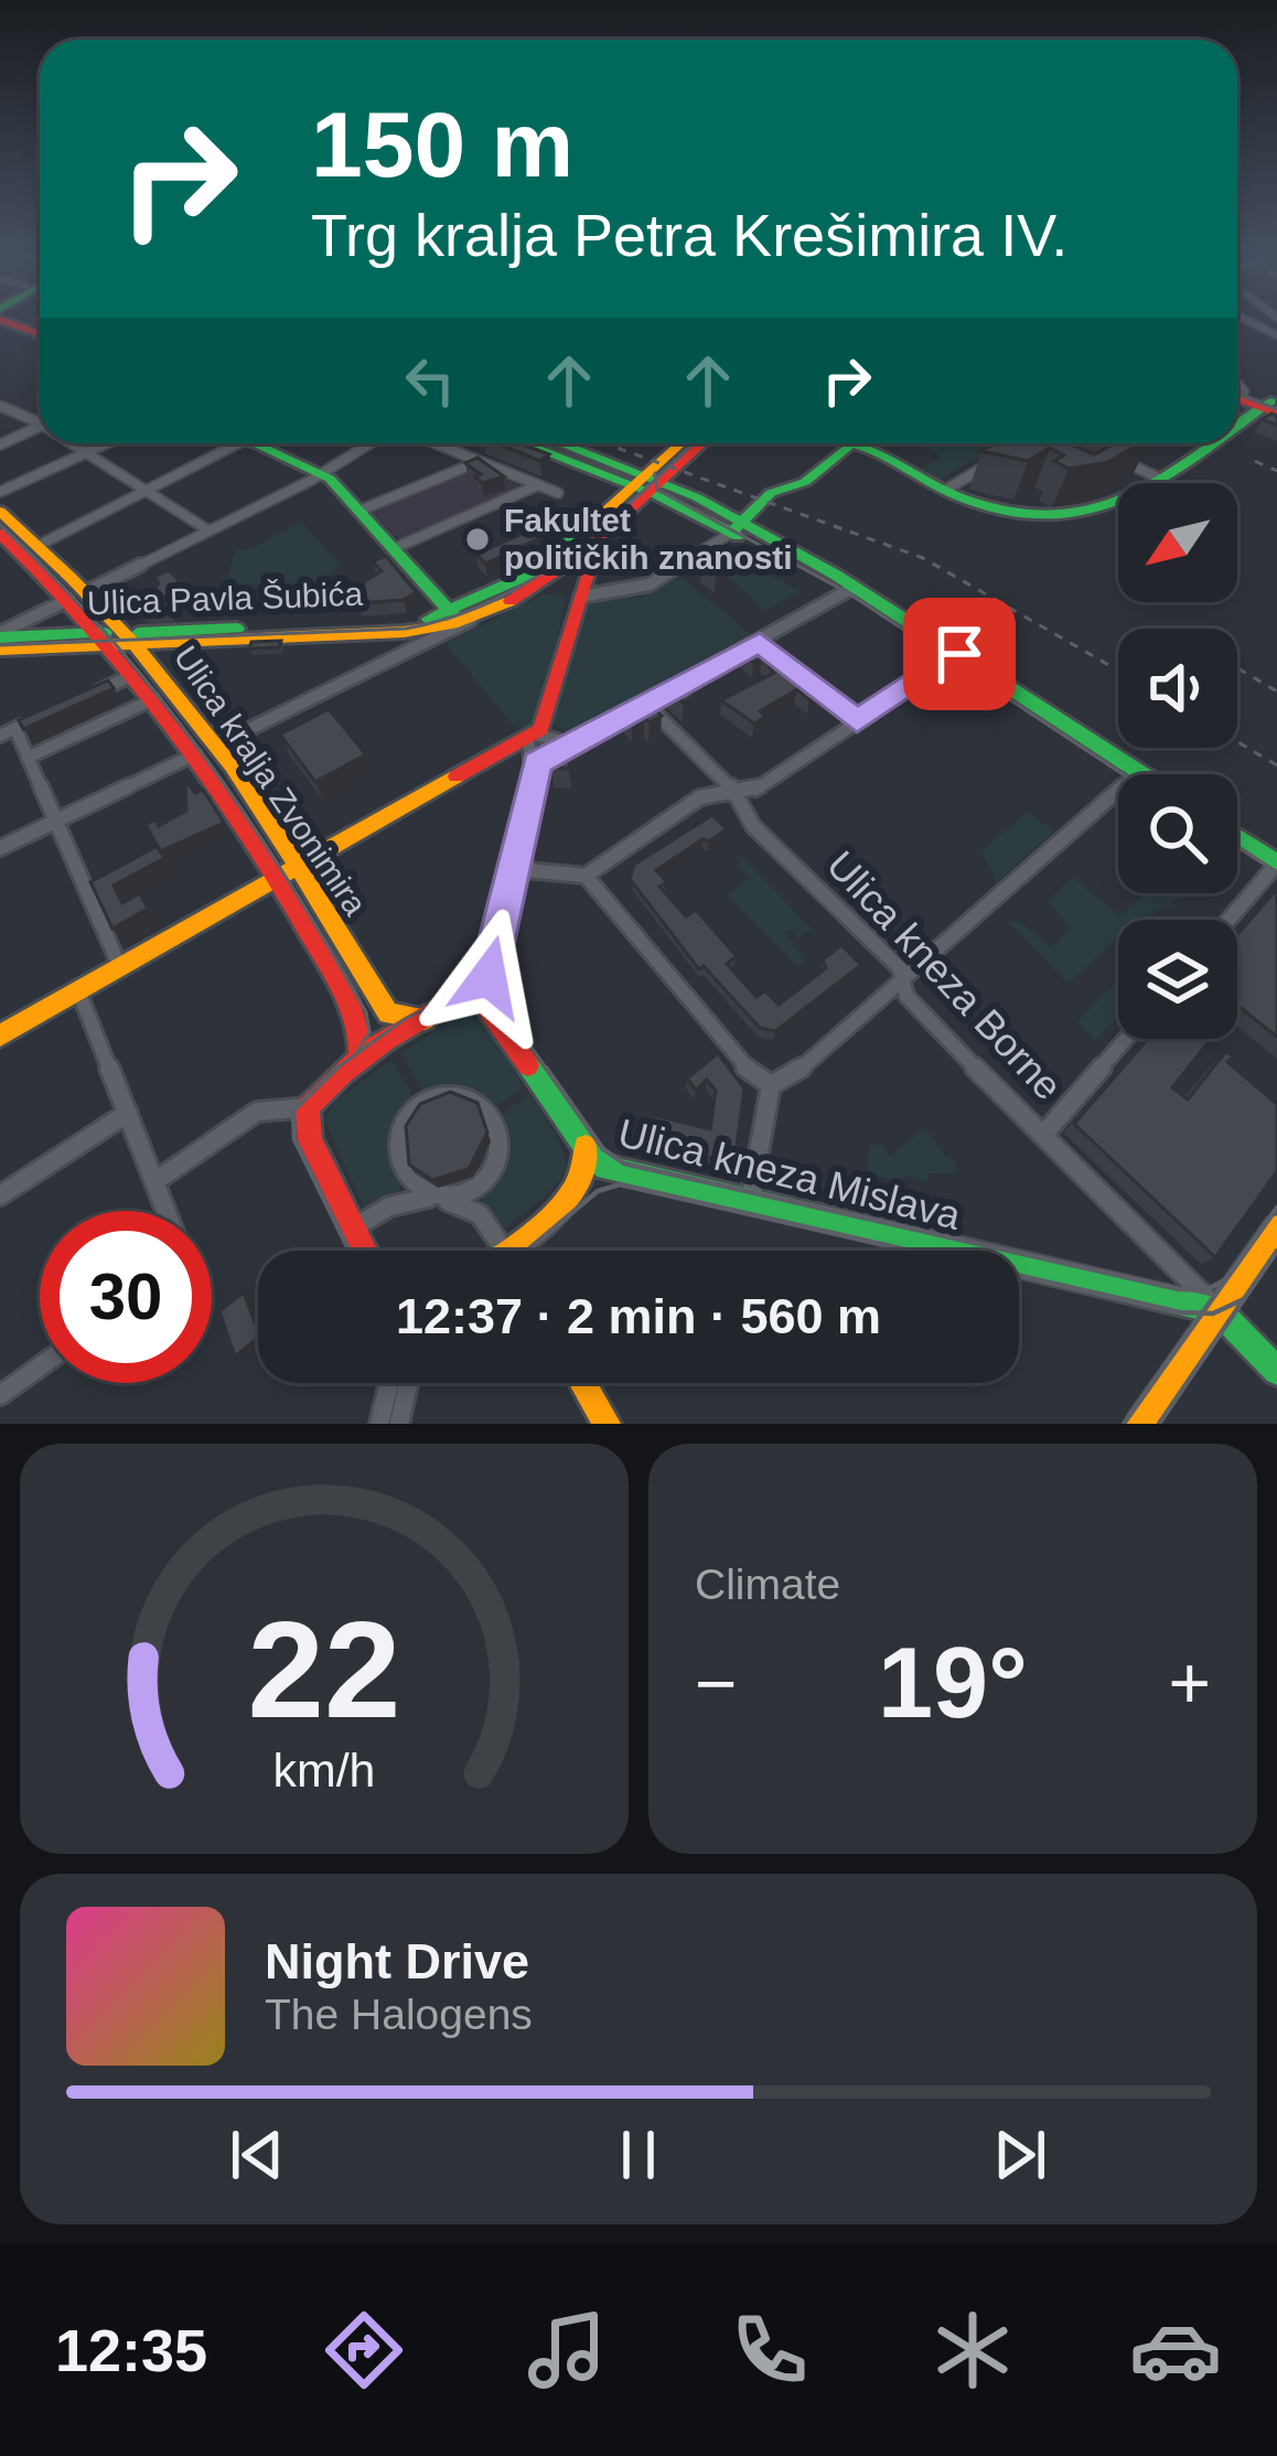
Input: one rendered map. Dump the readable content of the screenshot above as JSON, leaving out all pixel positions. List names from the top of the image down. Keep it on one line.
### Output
{"streets":{"main road":["Ulica Pavla Šubića","Ulica kralja Zvonimira","Ulica kneza Mislava"],"street":["Ulica kneza Borne"]},"crossings":[["Ulica Pavla Šubića","Ulica kralja Zvonimira"],["Ulica kneza Borne","Ulica kneza Mislava"]],"places":["Fakultet političkih znanosti"],"north":"bottom left","page":{"turn":["150 m","Trg kralja Petra Krešimira IV."],"limit":"30","trip":"12:37 · 2 min · 560 m","tile":"Climate","heat":["−","19°","+"],"song":["Night Drive","The Halogens"],"tabs":"12:35","gauge":["22","km/h"]}}
